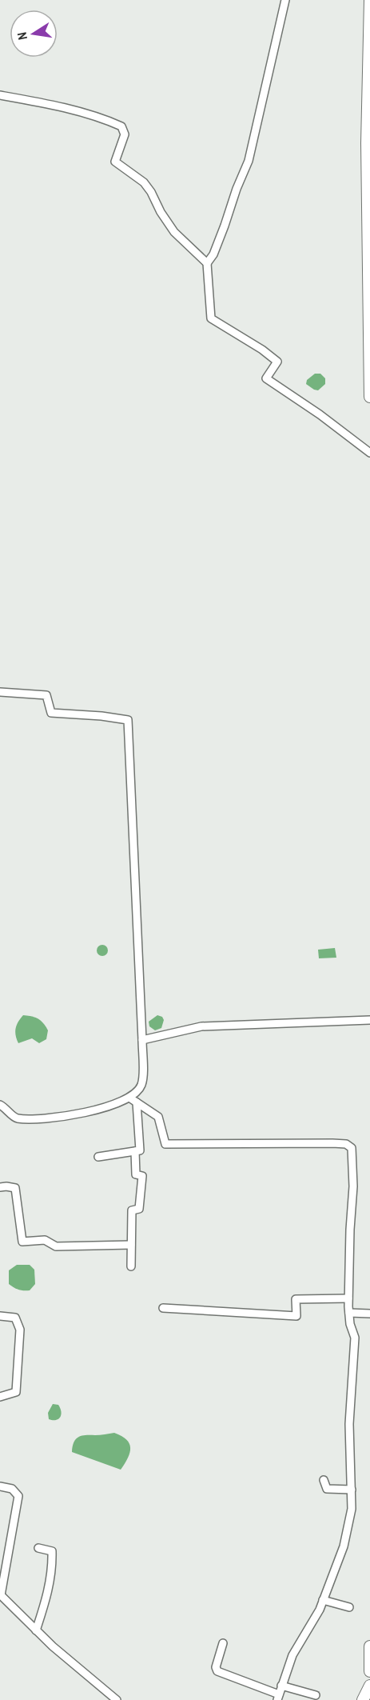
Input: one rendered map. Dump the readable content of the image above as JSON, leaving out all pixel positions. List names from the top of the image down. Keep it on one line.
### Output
{"north":"left"}
